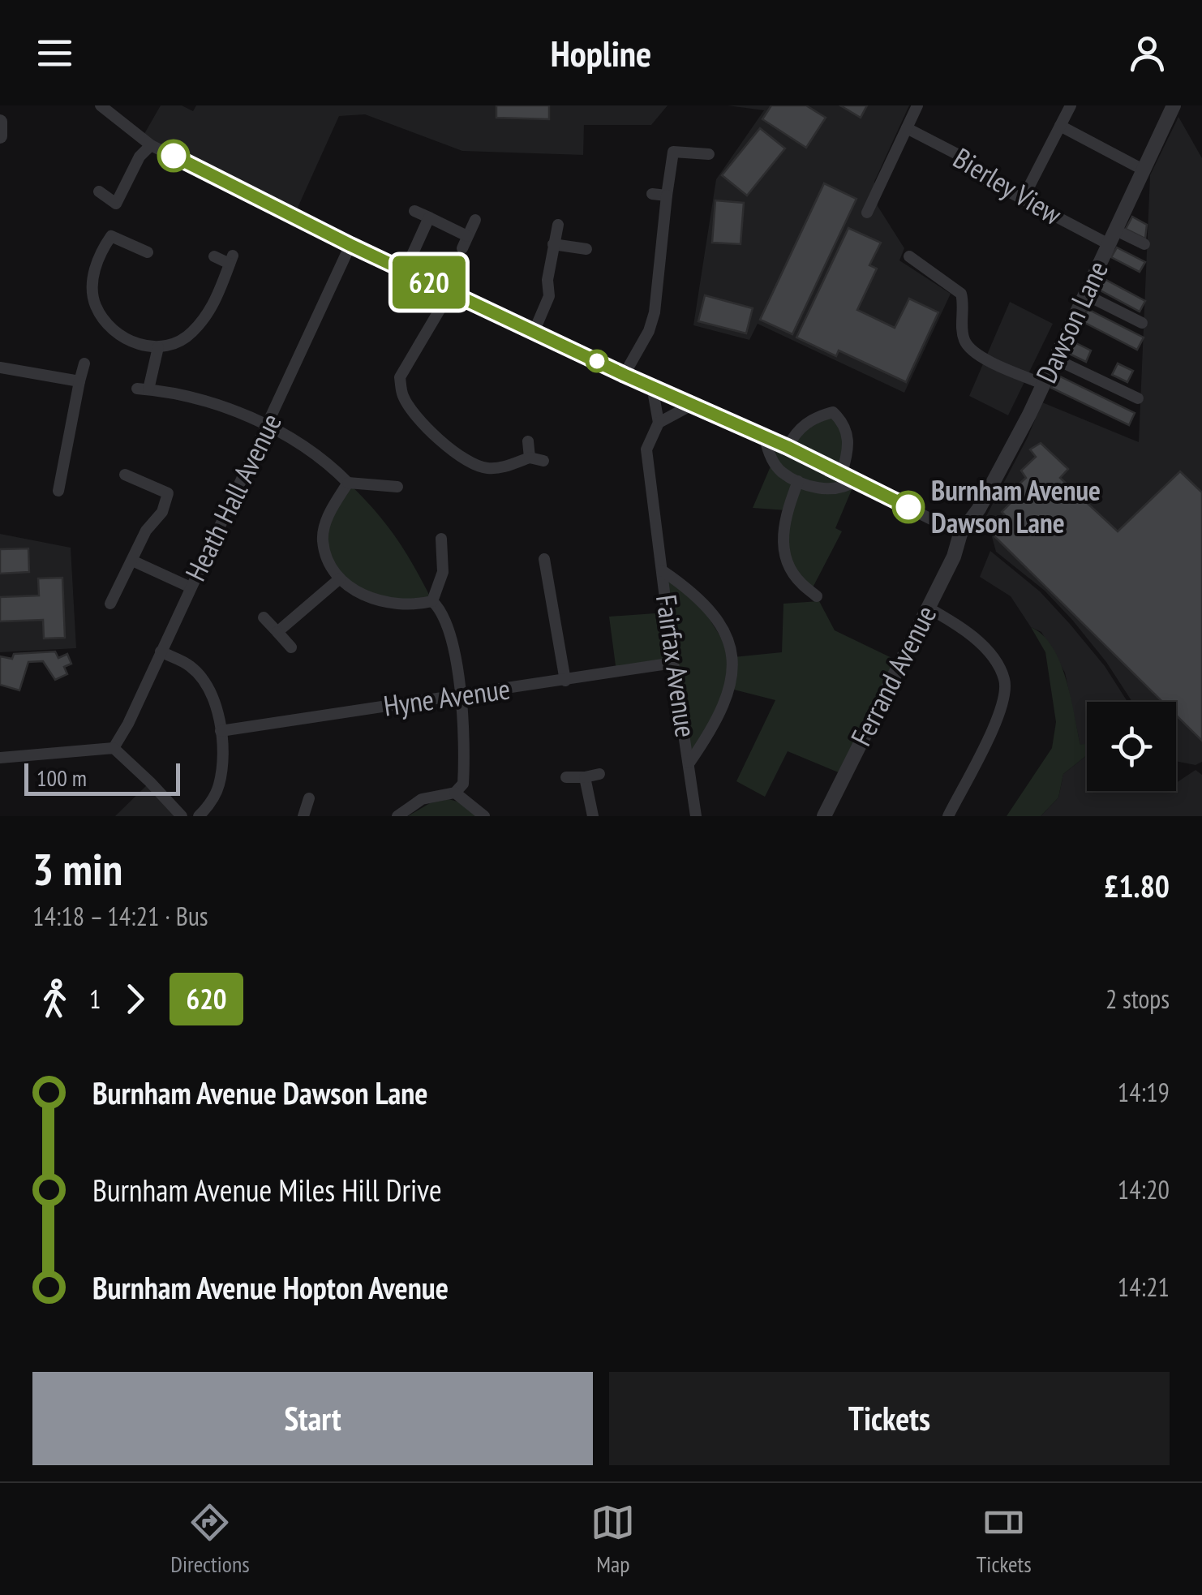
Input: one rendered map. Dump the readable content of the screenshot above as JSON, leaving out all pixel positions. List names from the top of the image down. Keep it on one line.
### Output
{"streets":{"street":["Bierley View","Dawson Lane","Heath Hall Avenue","Fairfax Avenue","Ferrand Avenue","Hyne Avenue"]},"crossings":[["Bierley View","Dawson Lane"],["Dawson Lane","Ferrand Avenue"],["Fairfax Avenue","Hyne Avenue"]],"places":["Burnham Avenue Dawson Lane"],"lines":["bus line 620"],"scale_bar":"100 m","page":{"header":"Hopline","on_map":"620","scale":"100 m","heading":["3 min","14:18 – 14:21 · Bus","£1.80"],"legs":["1","620","2 stops"],"list":[{"name":"Burnham Avenue Dawson Lane","value":"14:19"},{"name":"Burnham Avenue Miles Hill Drive","value":"14:20"},{"name":"Burnham Avenue Hopton Avenue","value":"14:21"}],"buttons":["Start","Tickets"],"tabs":["Directions","Map","Tickets"]}}
